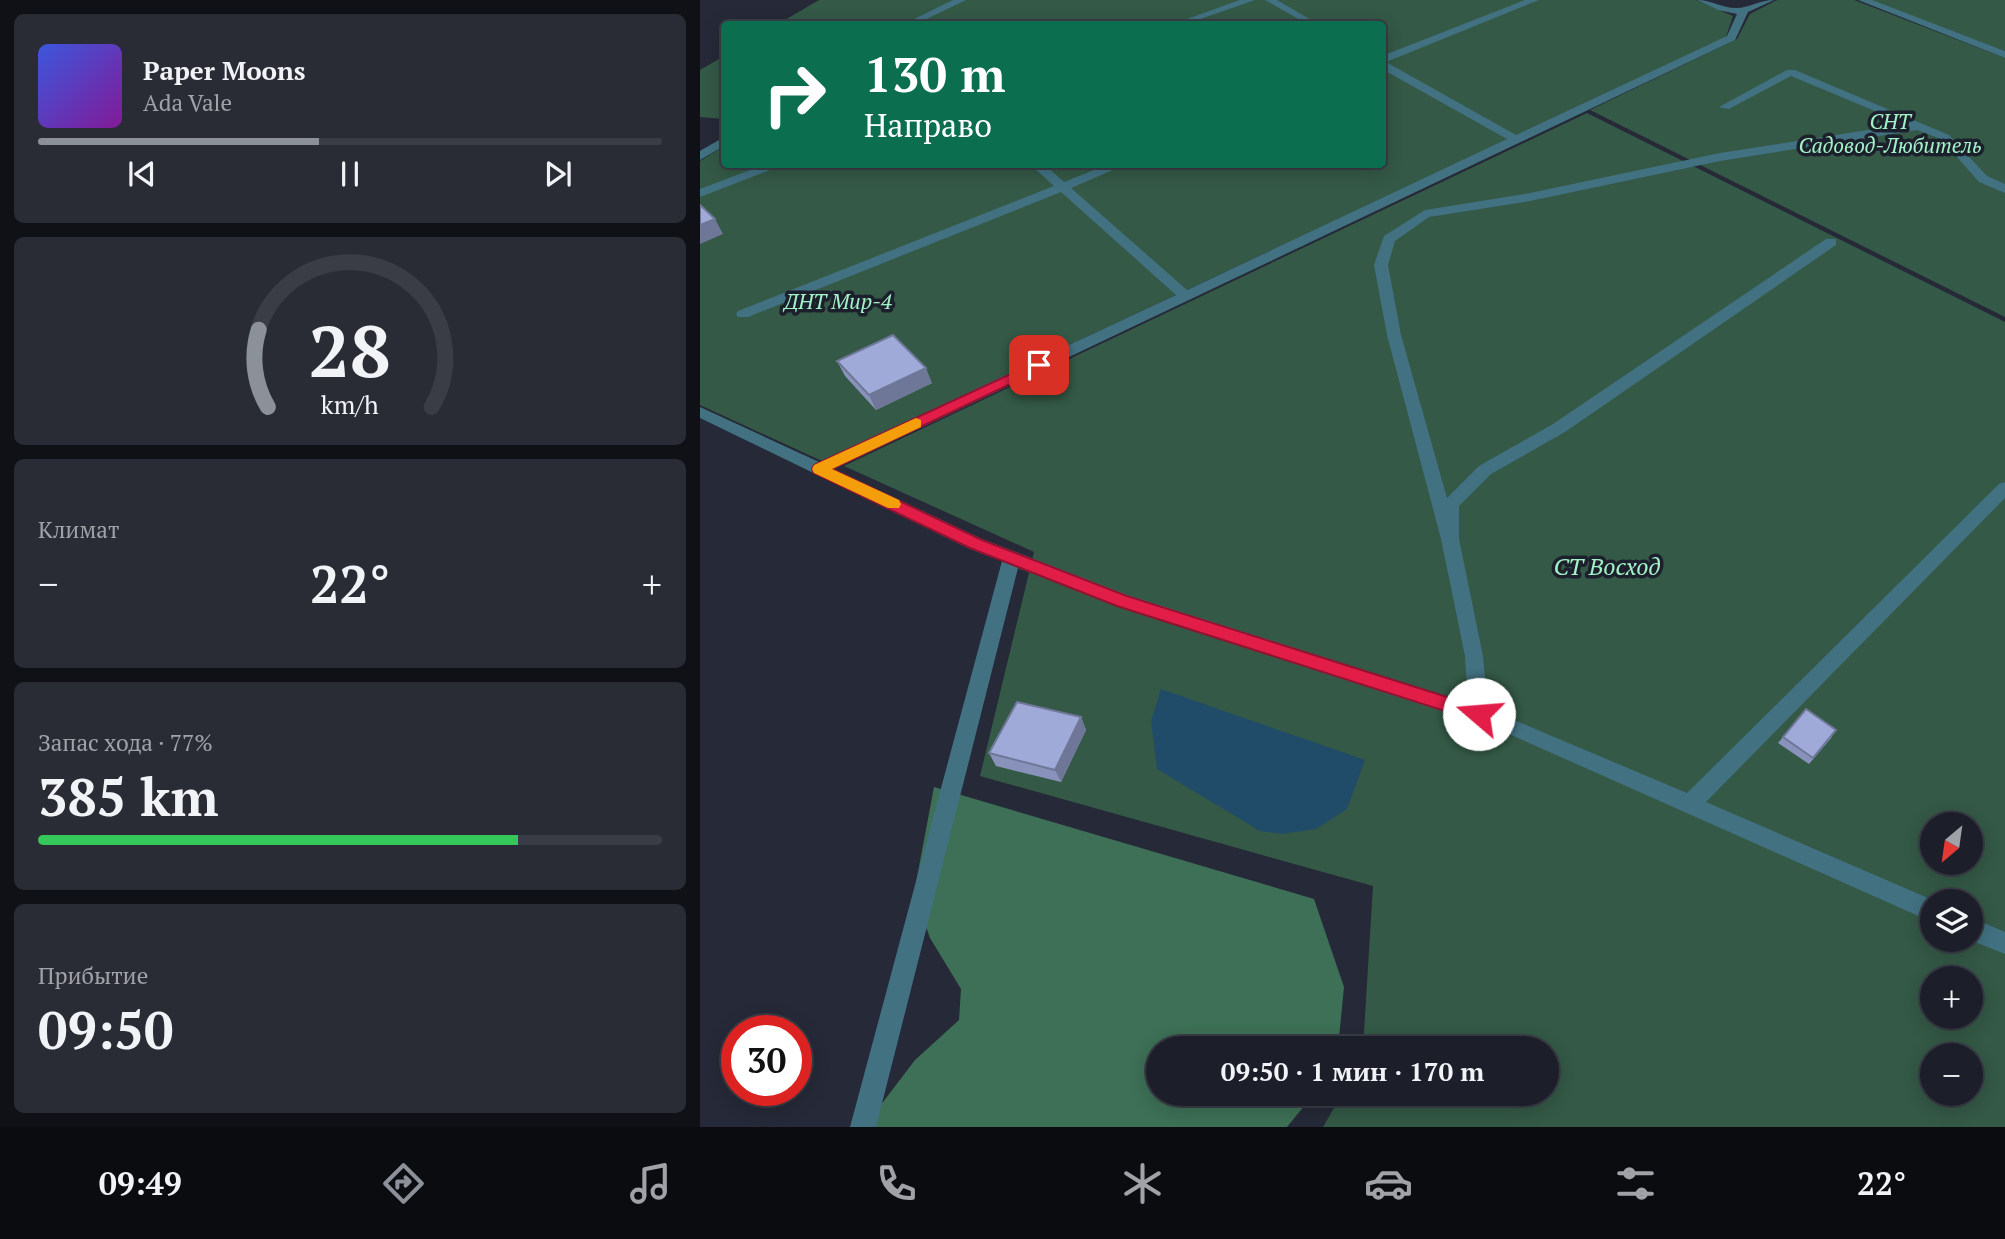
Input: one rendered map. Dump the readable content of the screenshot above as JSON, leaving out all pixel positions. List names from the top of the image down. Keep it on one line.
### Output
{"parks":["СНТ Садовод-Любитель","ДНТ Мир-4","СТ Восход"],"north":"bottom left","page":{"turn":["130 m","Направо"],"song":["Paper Moons","Ada Vale"],"tile":["Климат",["Запас хода · 77%","385 km"],["Прибытие","09:50"]],"heat":["−","22°","+"],"map_buttons":["+","−"],"limit":"30","trip":"09:50 · 1 мин · 170 m","tabs":["09:49","22°"],"gauge":["28","km/h"]}}
